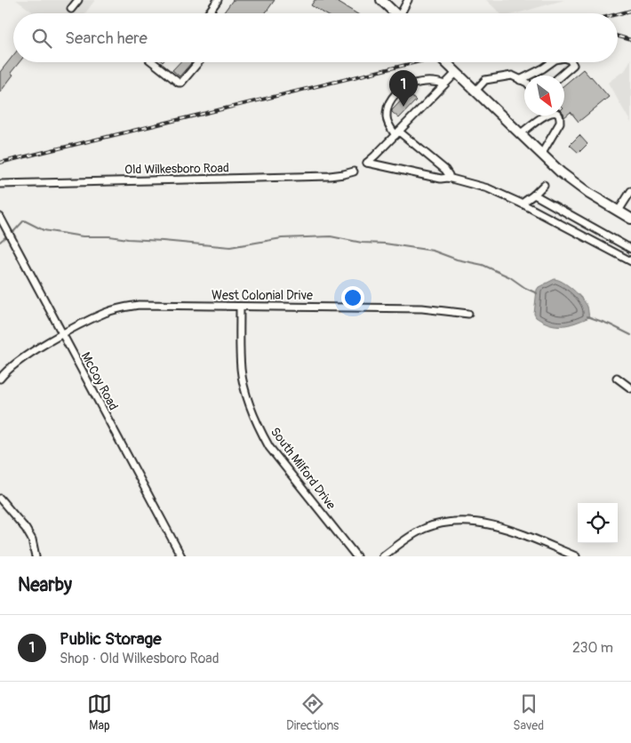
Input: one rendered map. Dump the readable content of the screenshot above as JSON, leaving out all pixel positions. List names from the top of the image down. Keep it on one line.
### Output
{"streets":{"street":["Old Wilkesboro Road","West Colonial Drive","McCoy Road","South Milford Drive"]},"crossings":[["West Colonial Drive","McCoy Road"],["West Colonial Drive","South Milford Drive"]],"north":"bottom right","page":{"search":"Search here","pins":"1","heading":"Nearby","list":[{"mark":"1","name":"Public Storage","note":"Shop · Old Wilkesboro Road","value":"230 m"}],"nav":["Map","Directions","Saved"]}}
